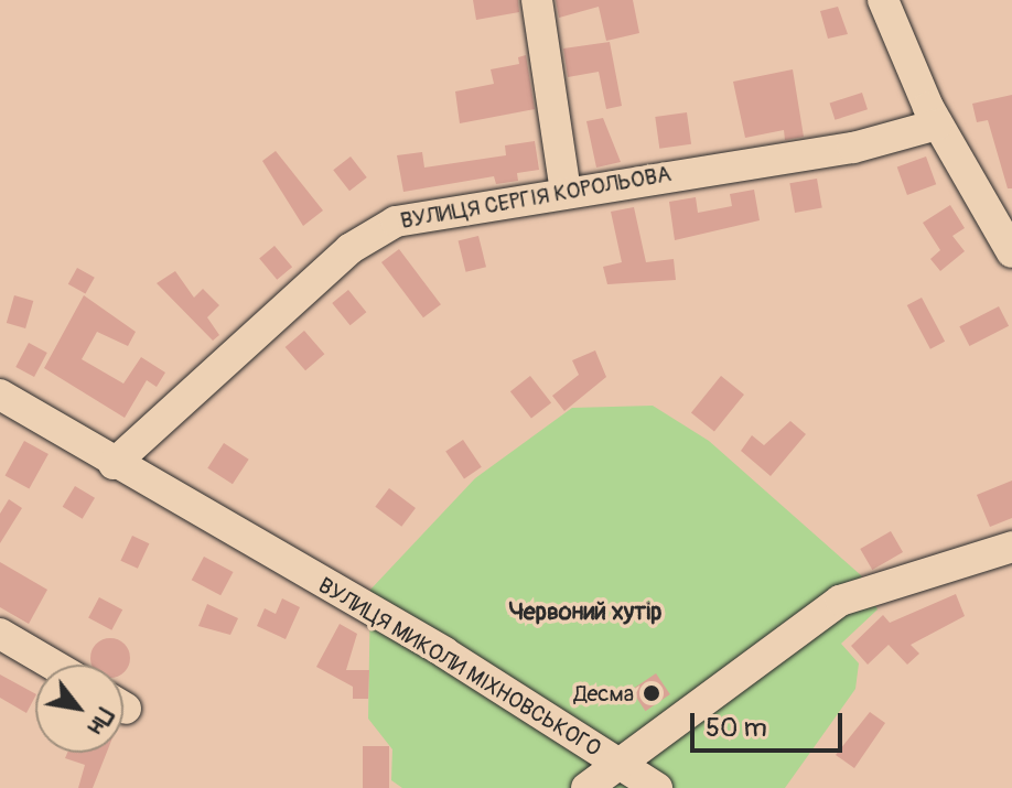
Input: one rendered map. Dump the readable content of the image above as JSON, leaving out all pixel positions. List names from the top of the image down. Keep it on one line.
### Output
{"streets":{"street":["ВУЛИЦЯ СЕРГІЯ КОРОЛЬОВА","ВУЛИЦЯ МИКОЛИ МІХНОВСЬКОГО"]},"crossings":[["ВУЛИЦЯ СЕРГІЯ КОРОЛЬОВА","ВУЛИЦЯ МИКОЛИ МІХНОВСЬКОГО"]],"districts":["Червоний хутір"],"places":["Десма"],"scale_bar":"50 m","north":"bottom right"}
